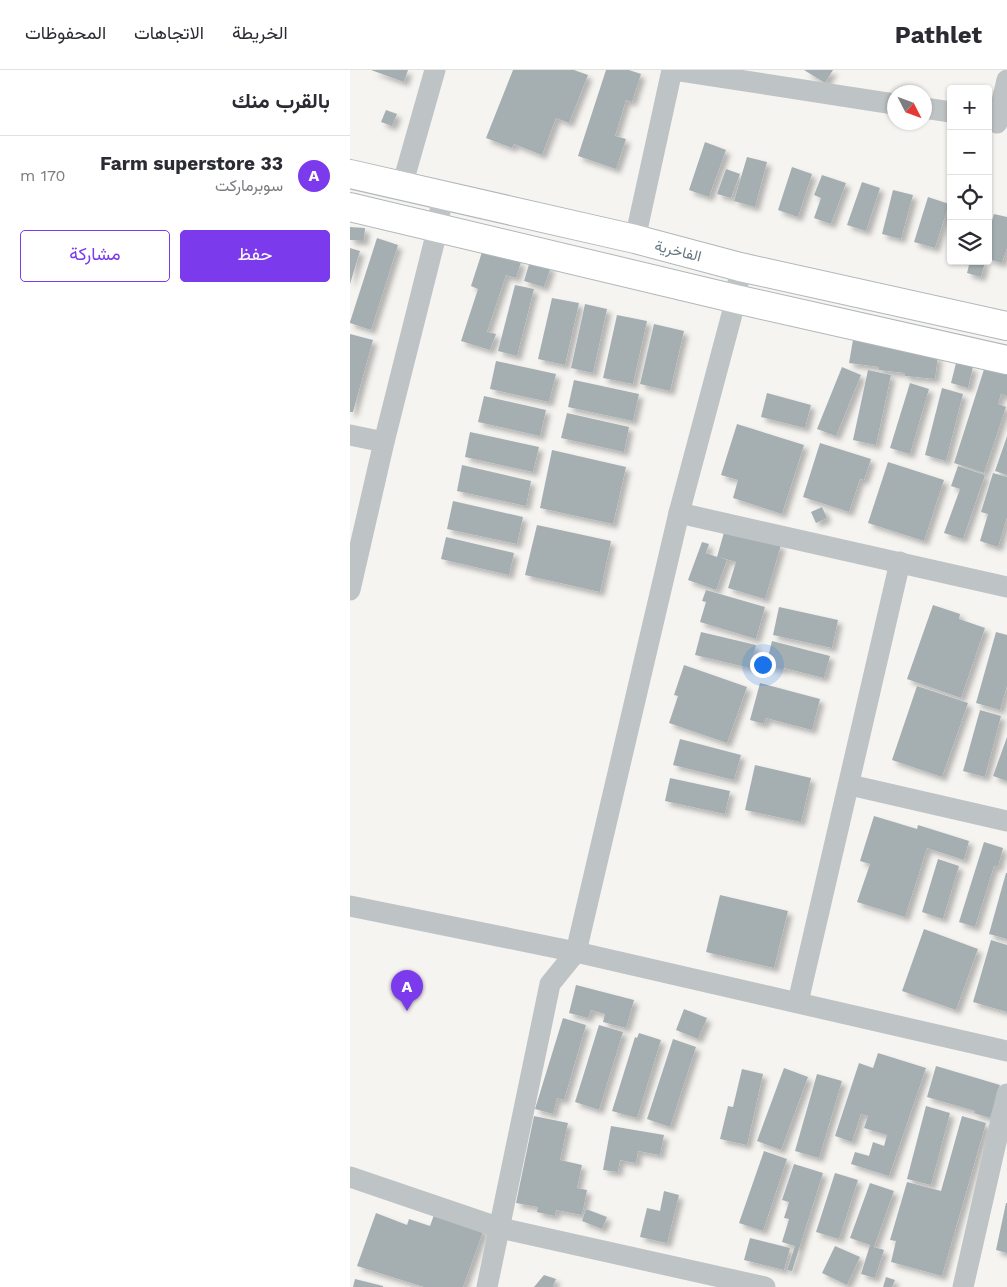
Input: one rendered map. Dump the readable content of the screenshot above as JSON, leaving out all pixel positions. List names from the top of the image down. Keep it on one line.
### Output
{"streets":{"street":["الفاخرية"]},"north":"bottom right","page":{"header":"Pathlet","nav":["الخريطة","الاتجاهات","المحفوظات"],"heading":"بالقرب منك","map_buttons":["+","−"],"list":[{"mark":"A","name":"Farm superstore 33","note":"سوبرماركت","value":"170 m"}],"buttons":["حفظ","مشاركة"],"pins":"A"}}
